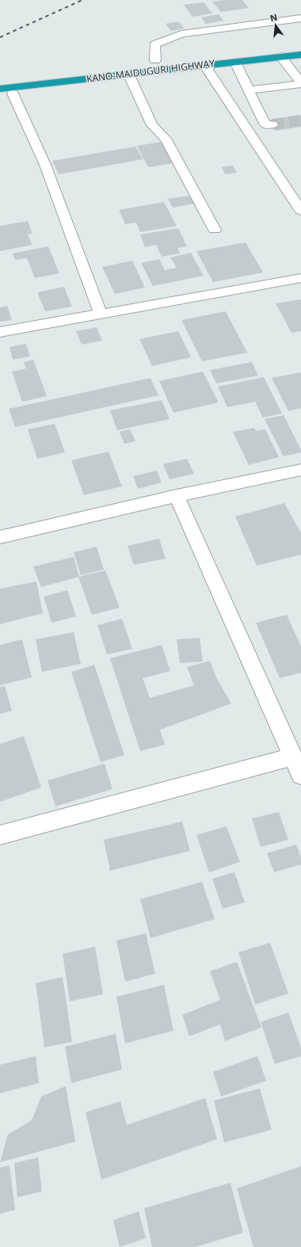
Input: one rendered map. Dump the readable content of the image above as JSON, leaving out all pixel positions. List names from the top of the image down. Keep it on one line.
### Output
{"streets":{"highway":["KANO-MAIDUGURI HIGHWAY"]},"north":"top"}
